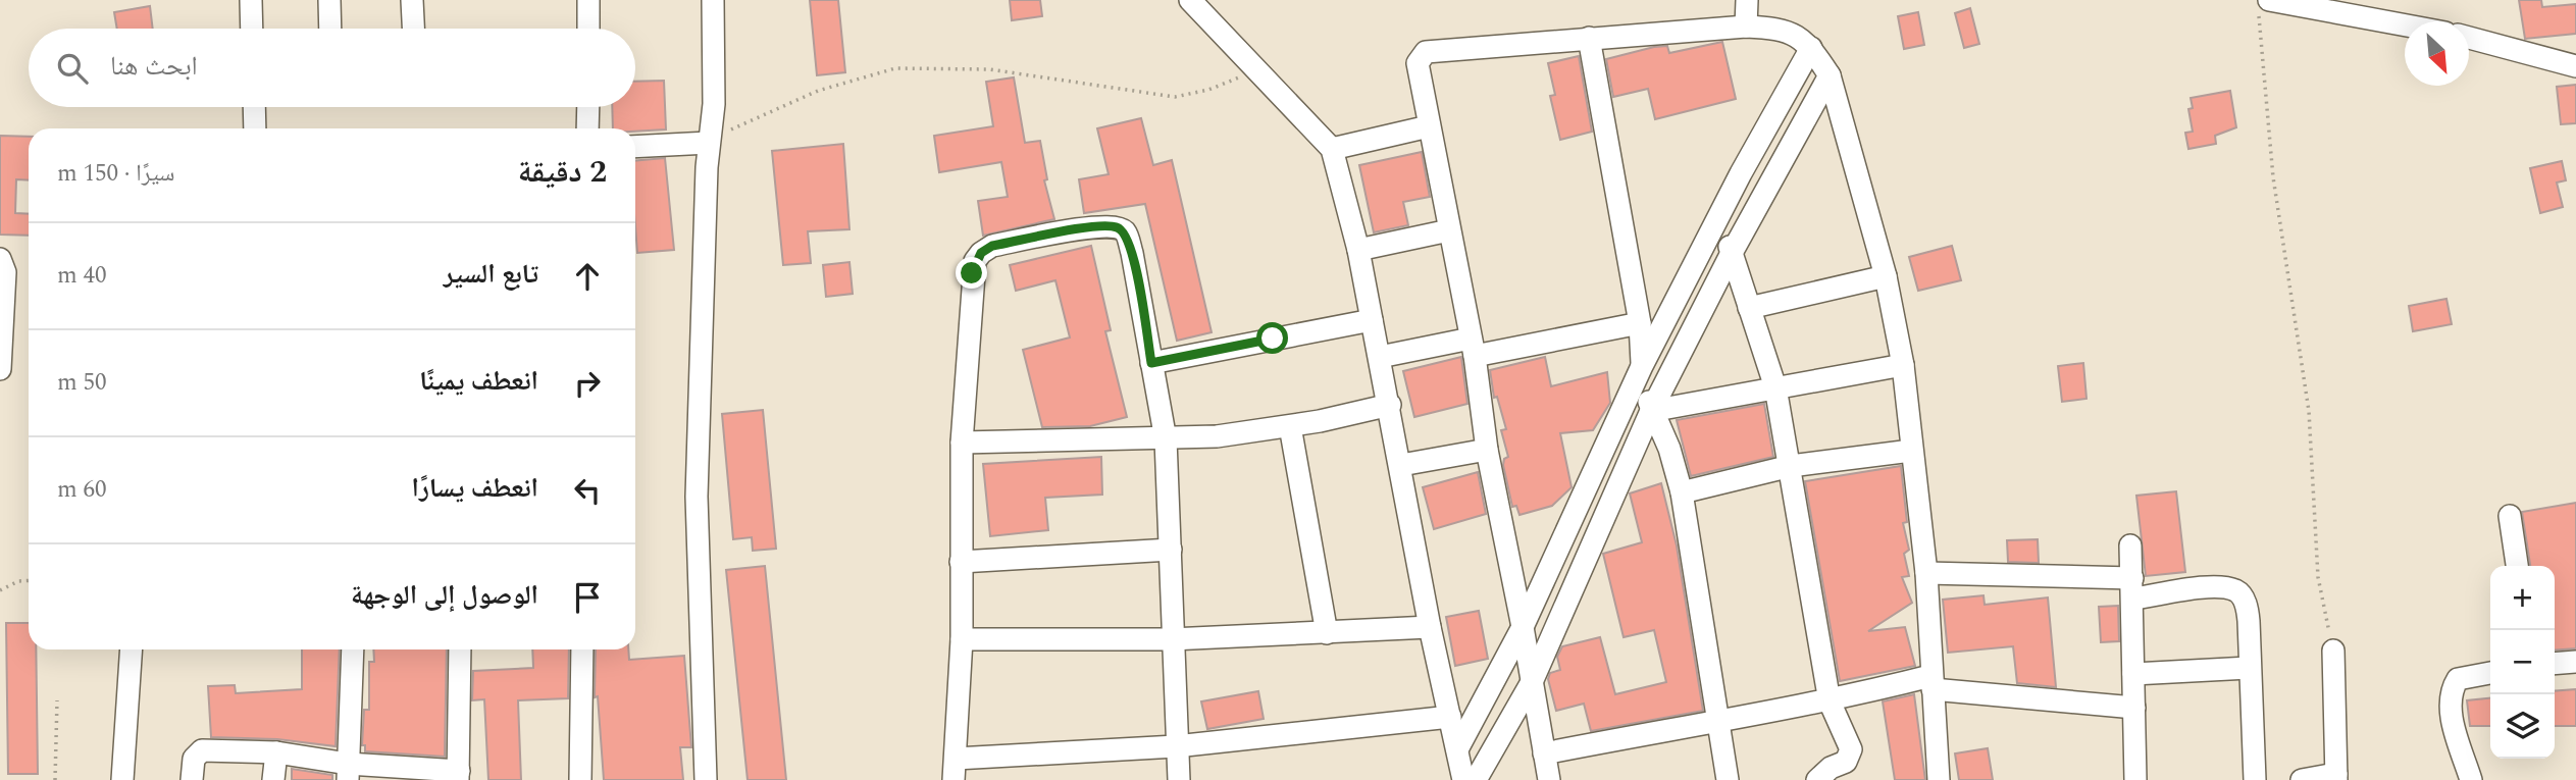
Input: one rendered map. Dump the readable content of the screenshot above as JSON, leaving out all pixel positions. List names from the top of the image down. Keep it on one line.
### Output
{"north":"bottom right","page":{"search":"ابحث هنا","heading":["2 دقيقة","سيرًا · 150 m"],"list":[["تابع السير","40 m"],["انعطف يمينًا","50 m"],["انعطف يسارًا","60 m"],"الوصول إلى الوجهة"],"map_buttons":["+","−"]}}
